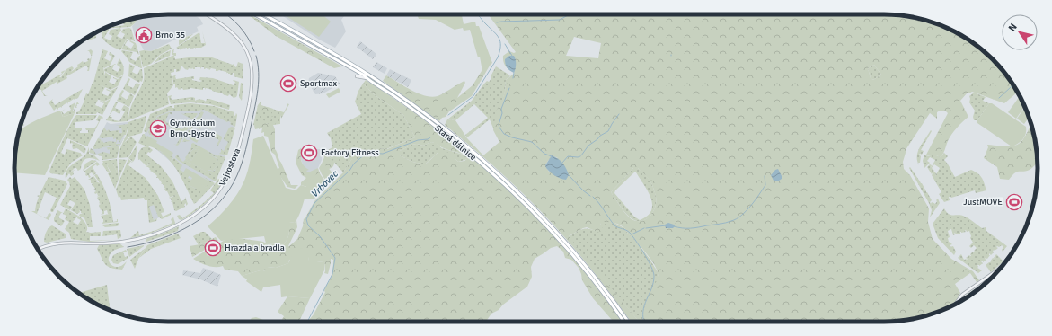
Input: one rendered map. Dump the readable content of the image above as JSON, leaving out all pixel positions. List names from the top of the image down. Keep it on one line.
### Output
{"streets":{"main road":["Stará dálnice"],"street":["Vejrostova"]},"water":["Vrbovec"],"places":{"public building":["Brno 35"],"sports":["Sportmax","Factory Fitness","JustMOVE","Hrazda a bradla"],"school or university":["Gymnázium Brno-Bystrc"]},"north":"top left"}
